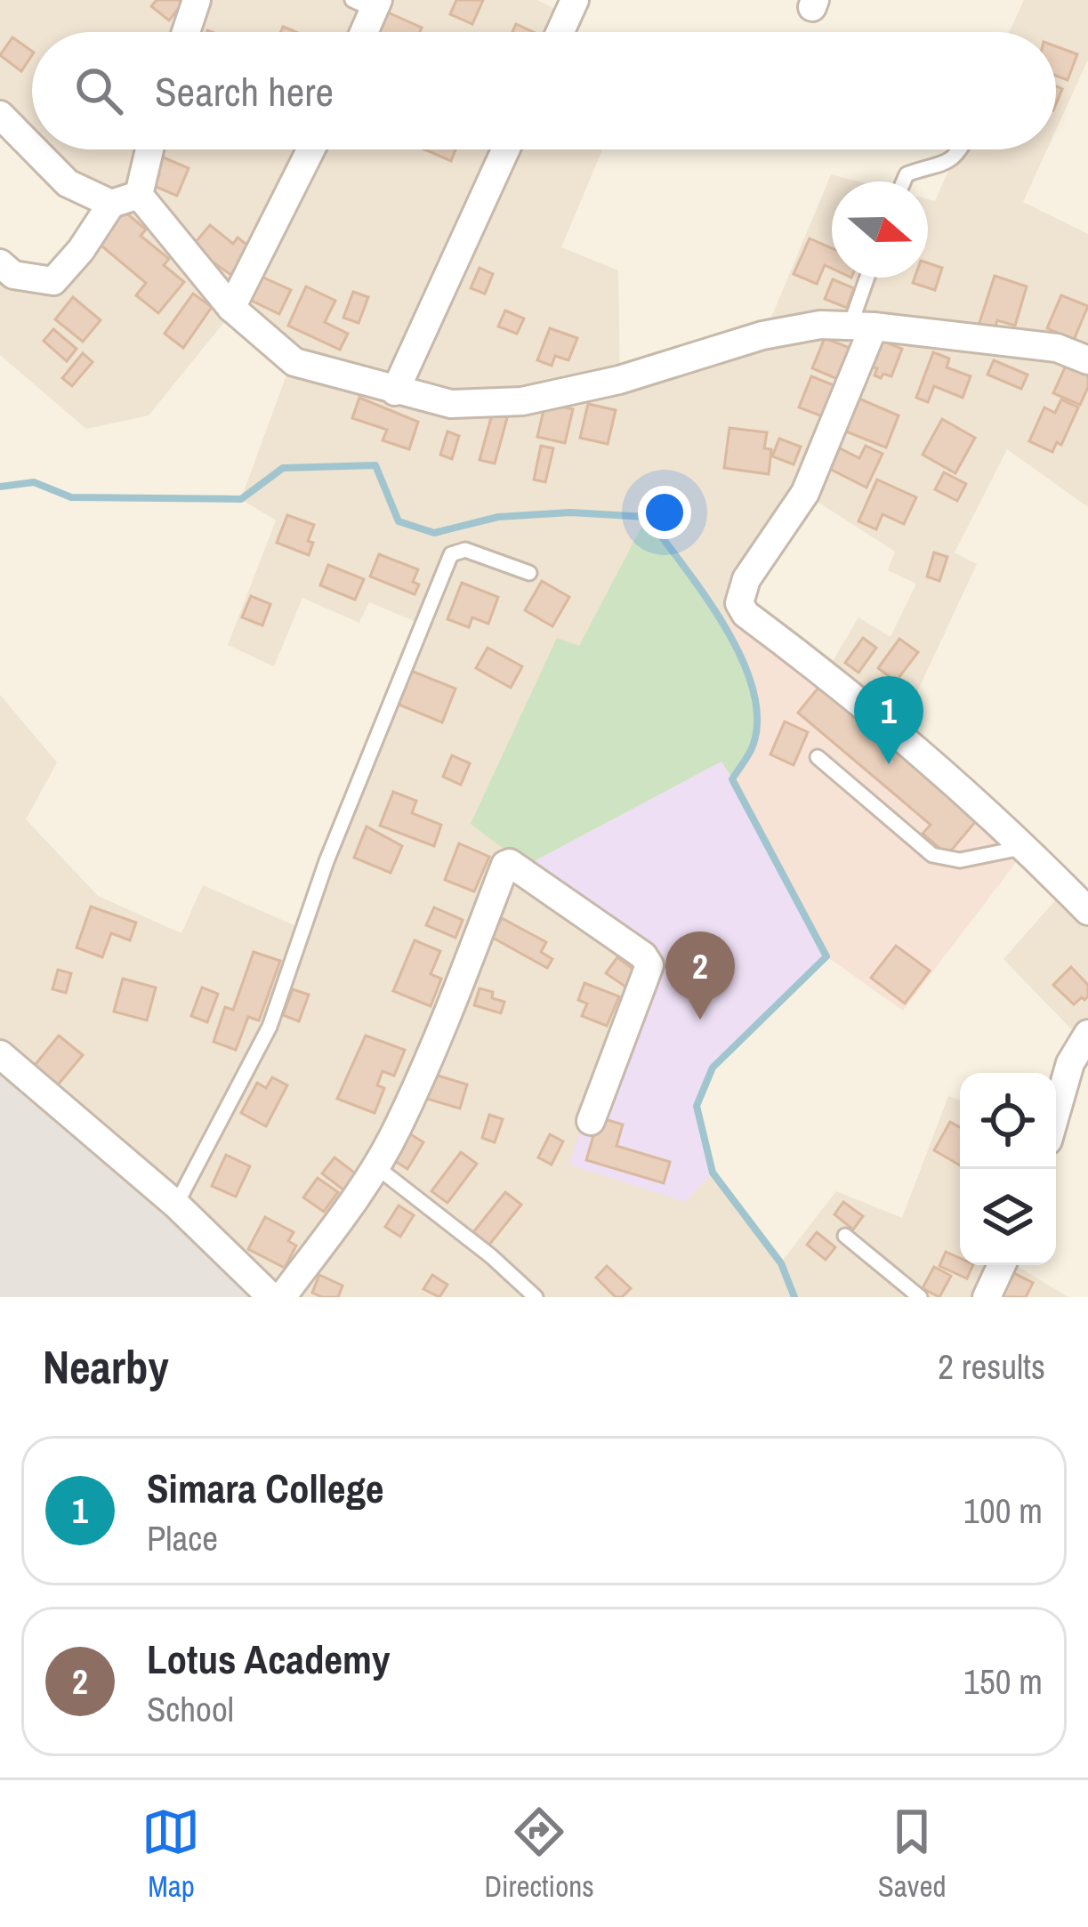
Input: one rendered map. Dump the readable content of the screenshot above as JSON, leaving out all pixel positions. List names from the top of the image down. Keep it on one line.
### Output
{"north":"right","page":{"search":"Search here","pins":["1","2"],"heading":["Nearby","2 results"],"list":[{"mark":"1","name":"Simara College","note":"Place","value":"100 m"},{"mark":"2","name":"Lotus Academy","note":"School","value":"150 m"}],"nav":["Map","Directions","Saved"]}}
